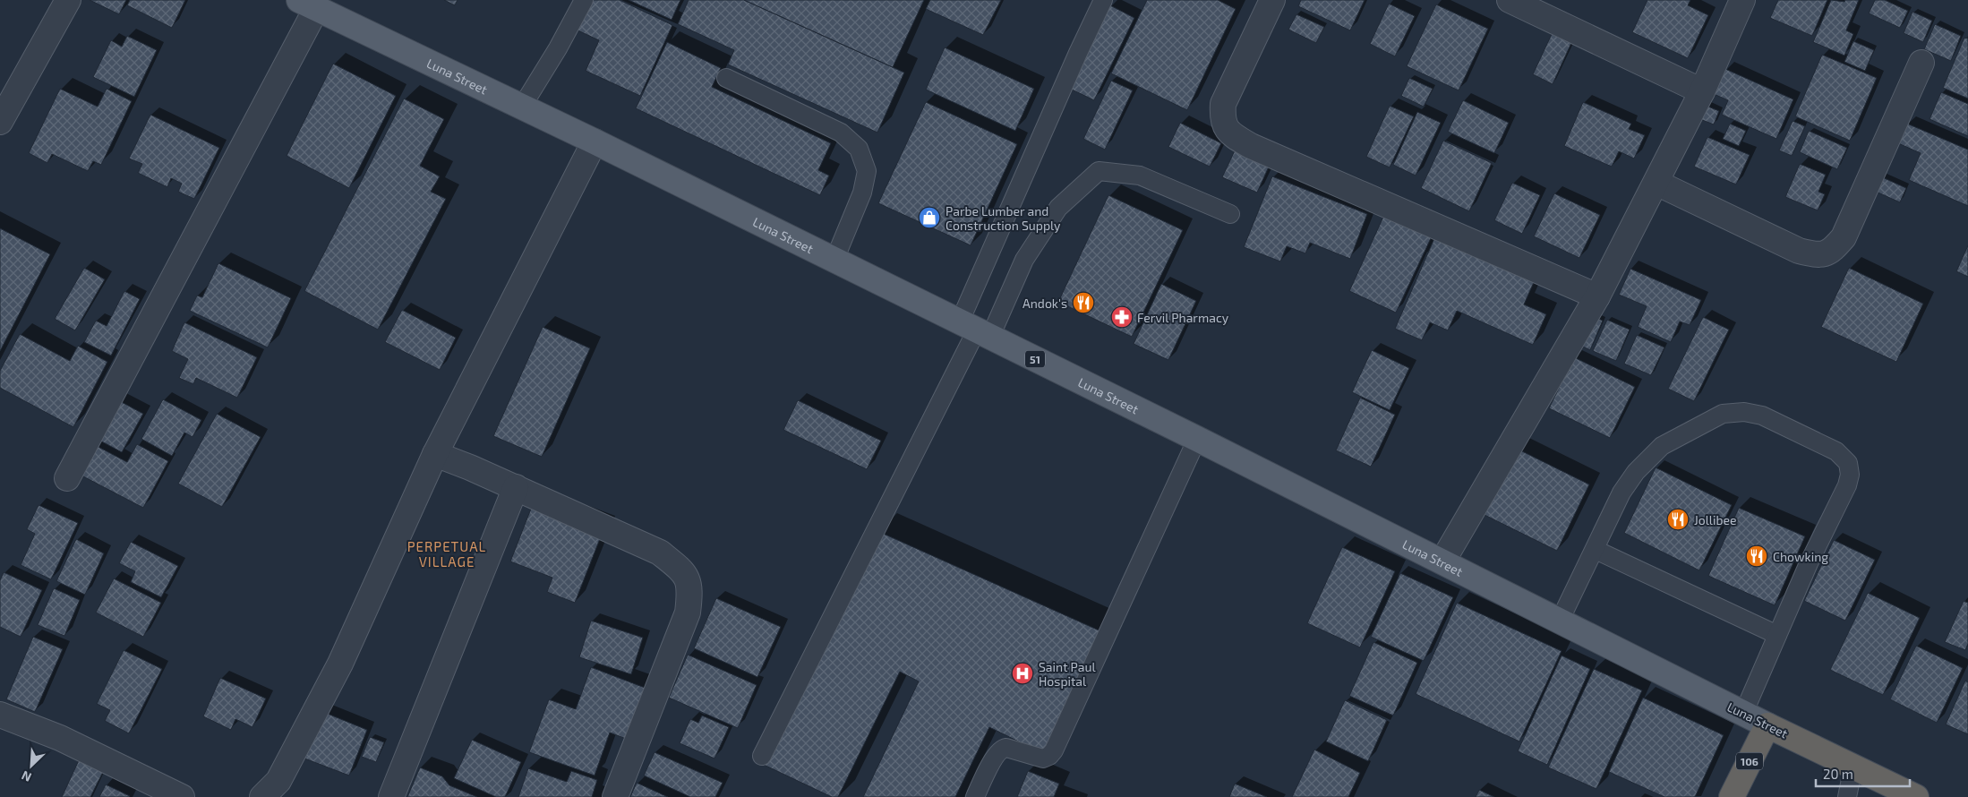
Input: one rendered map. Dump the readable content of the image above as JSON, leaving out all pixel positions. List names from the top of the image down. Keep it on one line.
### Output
{"streets":{"highway":["Luna Street","51","106"]},"crossings":[["Luna Street","106"]],"districts":["PERPETUAL VILLAGE"],"places":{"shop":["Parbe Lumber and Construction Supply"],"restaurant":["Andok's","Jollibee","Chowking"],"pharmacy":["Fervil Pharmacy"],"hospital":["Saint Paul Hospital"]},"scale_bar":"20 m","north":"bottom left"}
